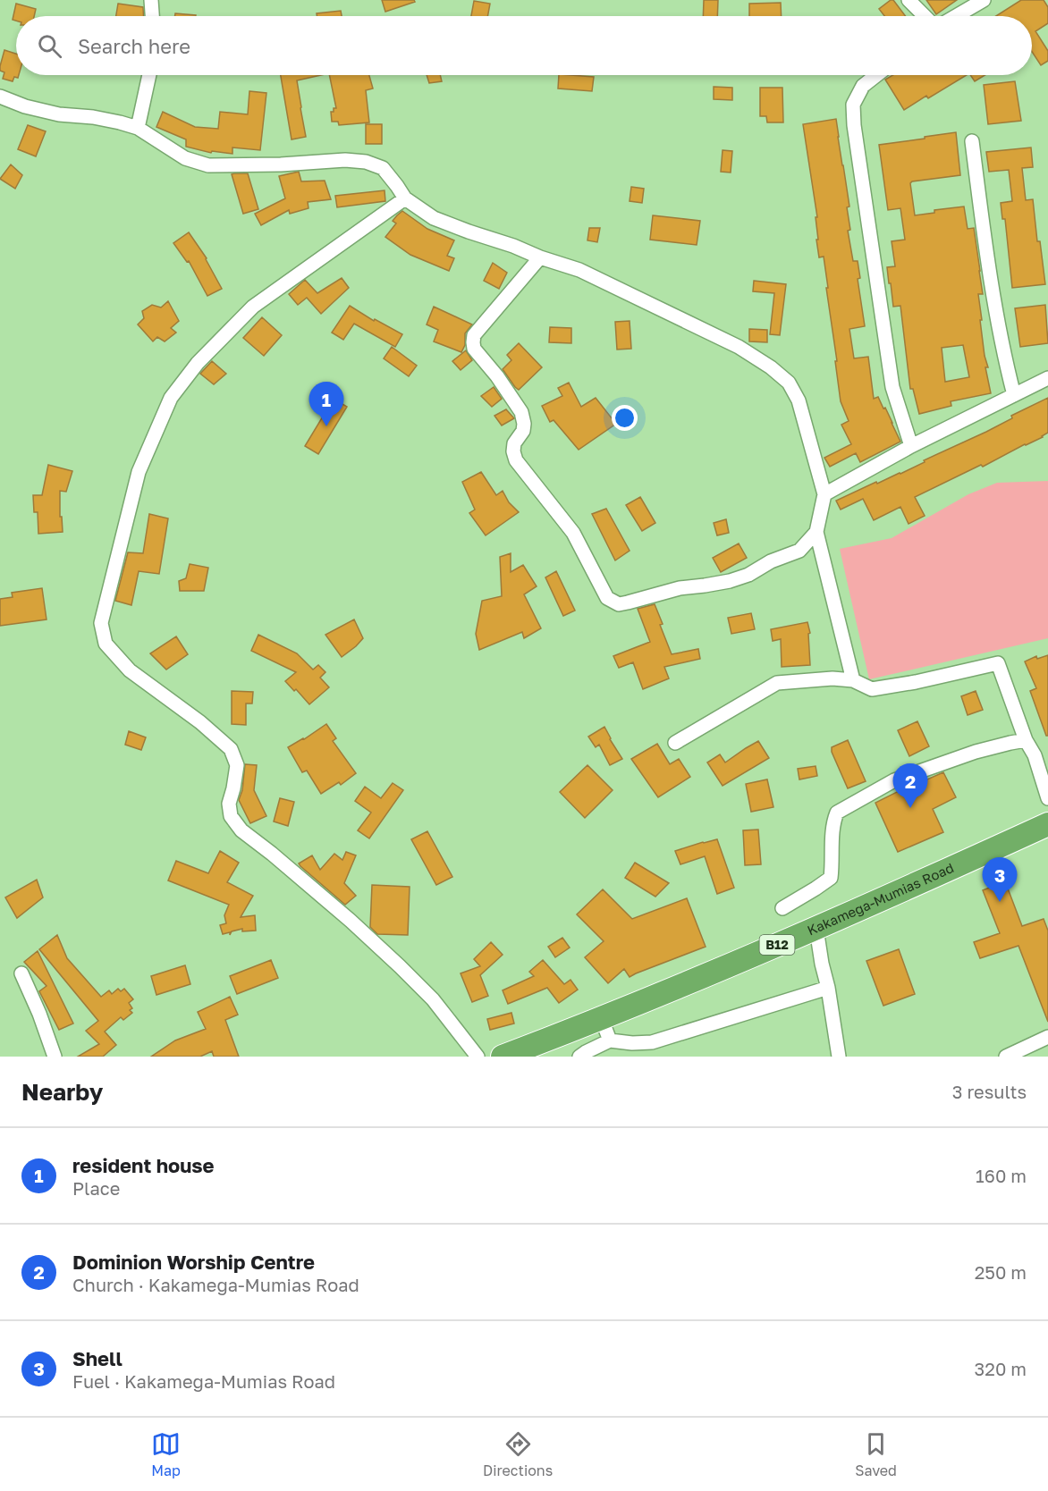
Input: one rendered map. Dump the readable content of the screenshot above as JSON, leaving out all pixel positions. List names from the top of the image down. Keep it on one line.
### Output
{"streets":{"highway":["Kakamega-Mumias Road","B12"]},"page":{"search":"Search here","pins":["1","2","3"],"heading":["Nearby","3 results"],"list":[{"mark":"1","name":"resident house","note":"Place","value":"160 m"},{"mark":"2","name":"Dominion Worship Centre","note":"Church · Kakamega-Mumias Road","value":"250 m"},{"mark":"3","name":"Shell","note":"Fuel · Kakamega-Mumias Road","value":"320 m"}],"nav":["Map","Directions","Saved"]}}
